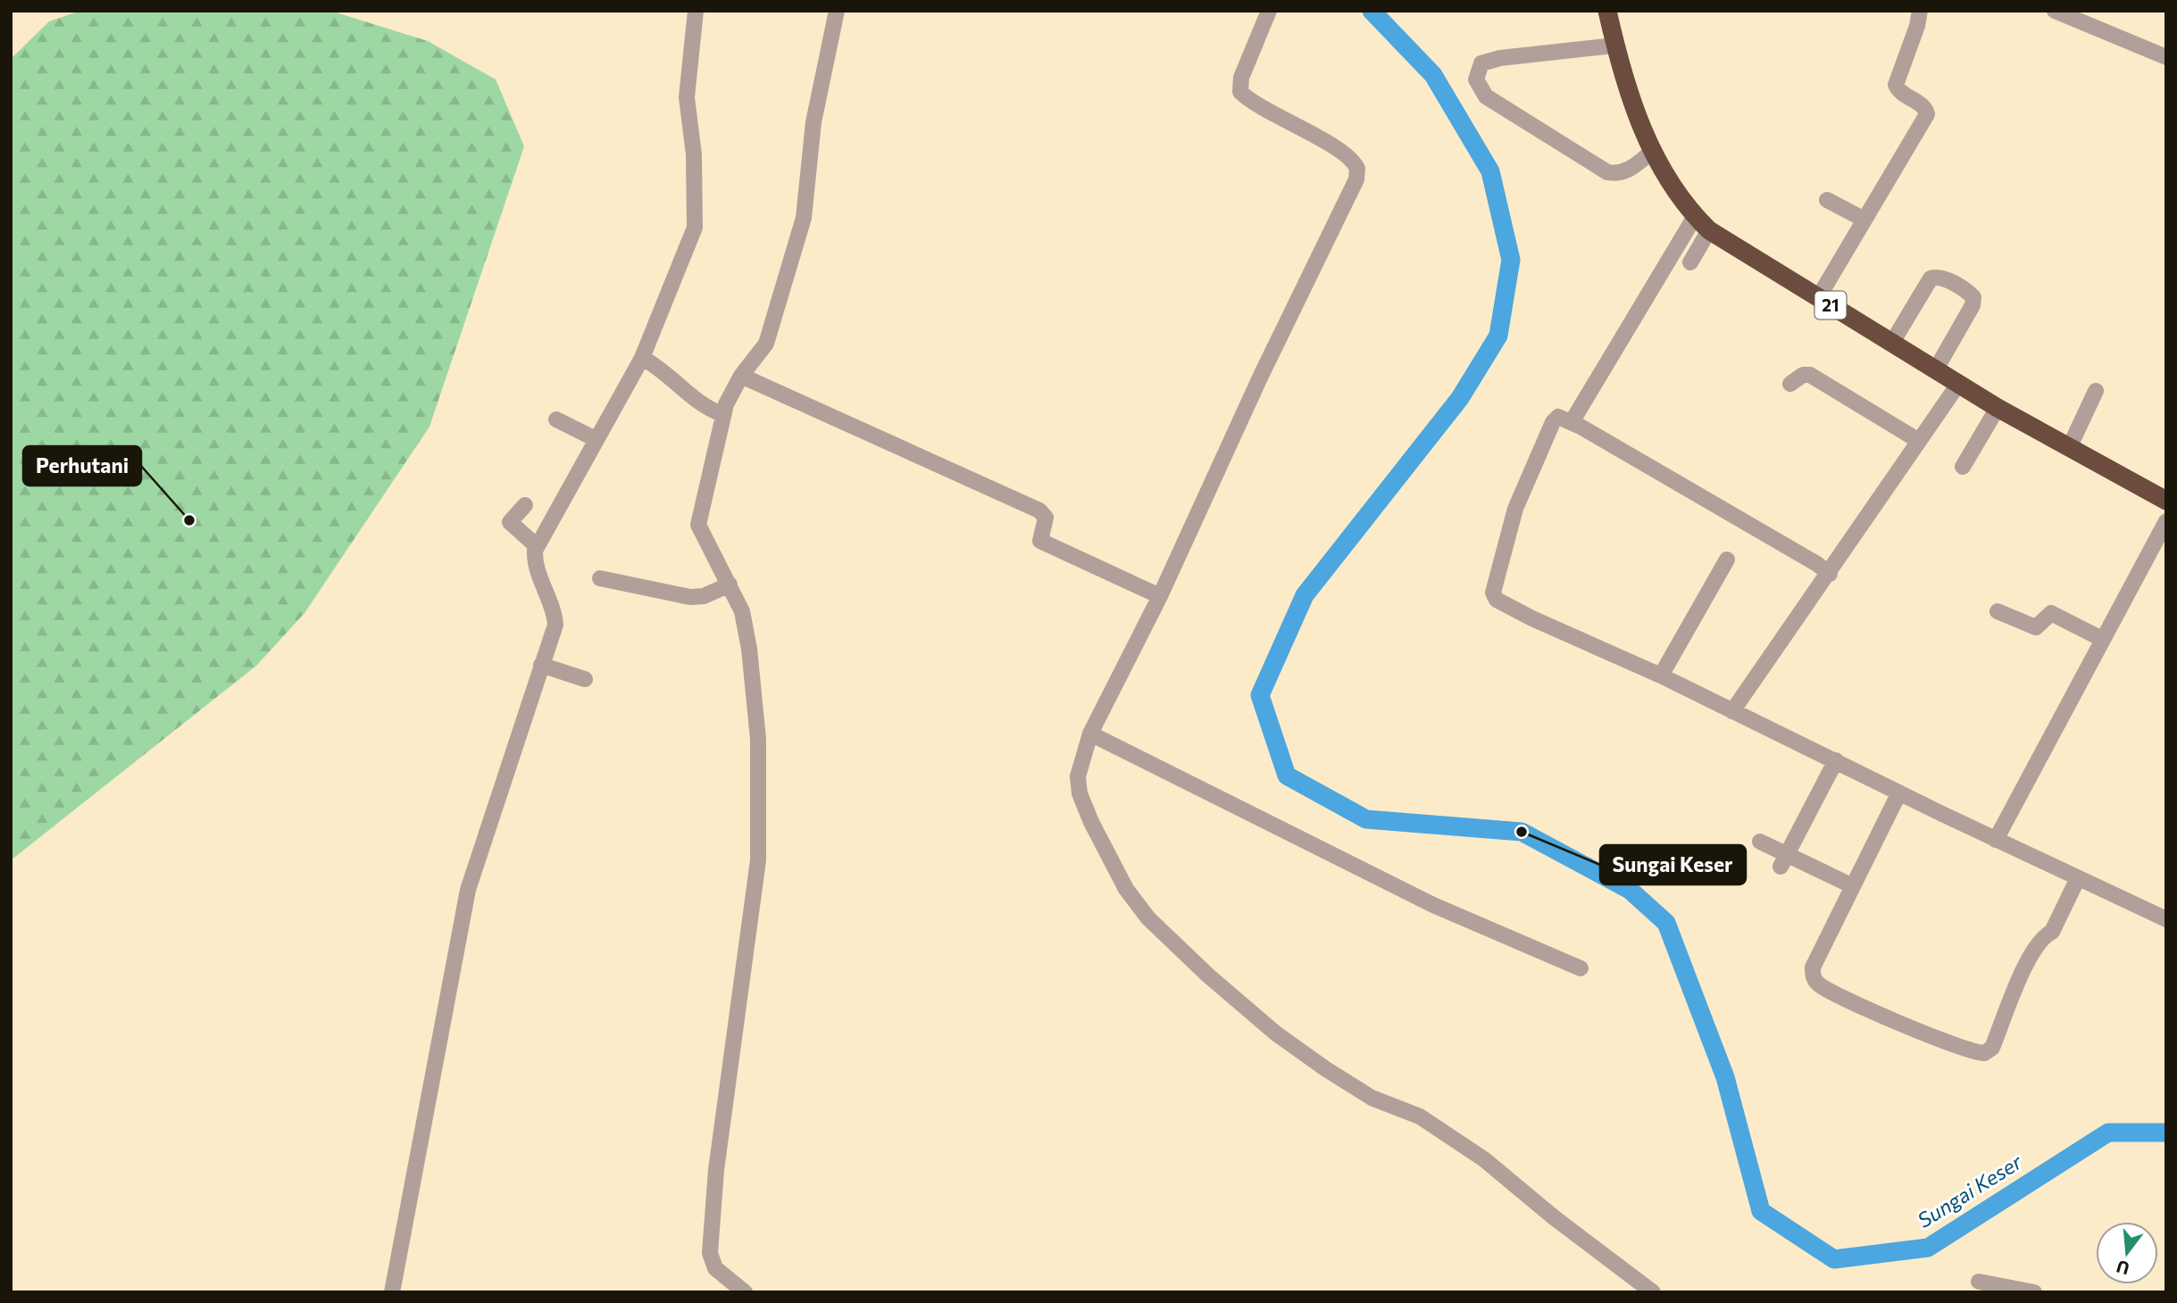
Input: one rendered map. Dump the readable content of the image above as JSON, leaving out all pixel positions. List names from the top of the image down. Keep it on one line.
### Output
{"streets":{"highway":["21"]},"water":["Sungai Keser"],"places":["Perhutani","Sungai Keser"],"north":"bottom"}
